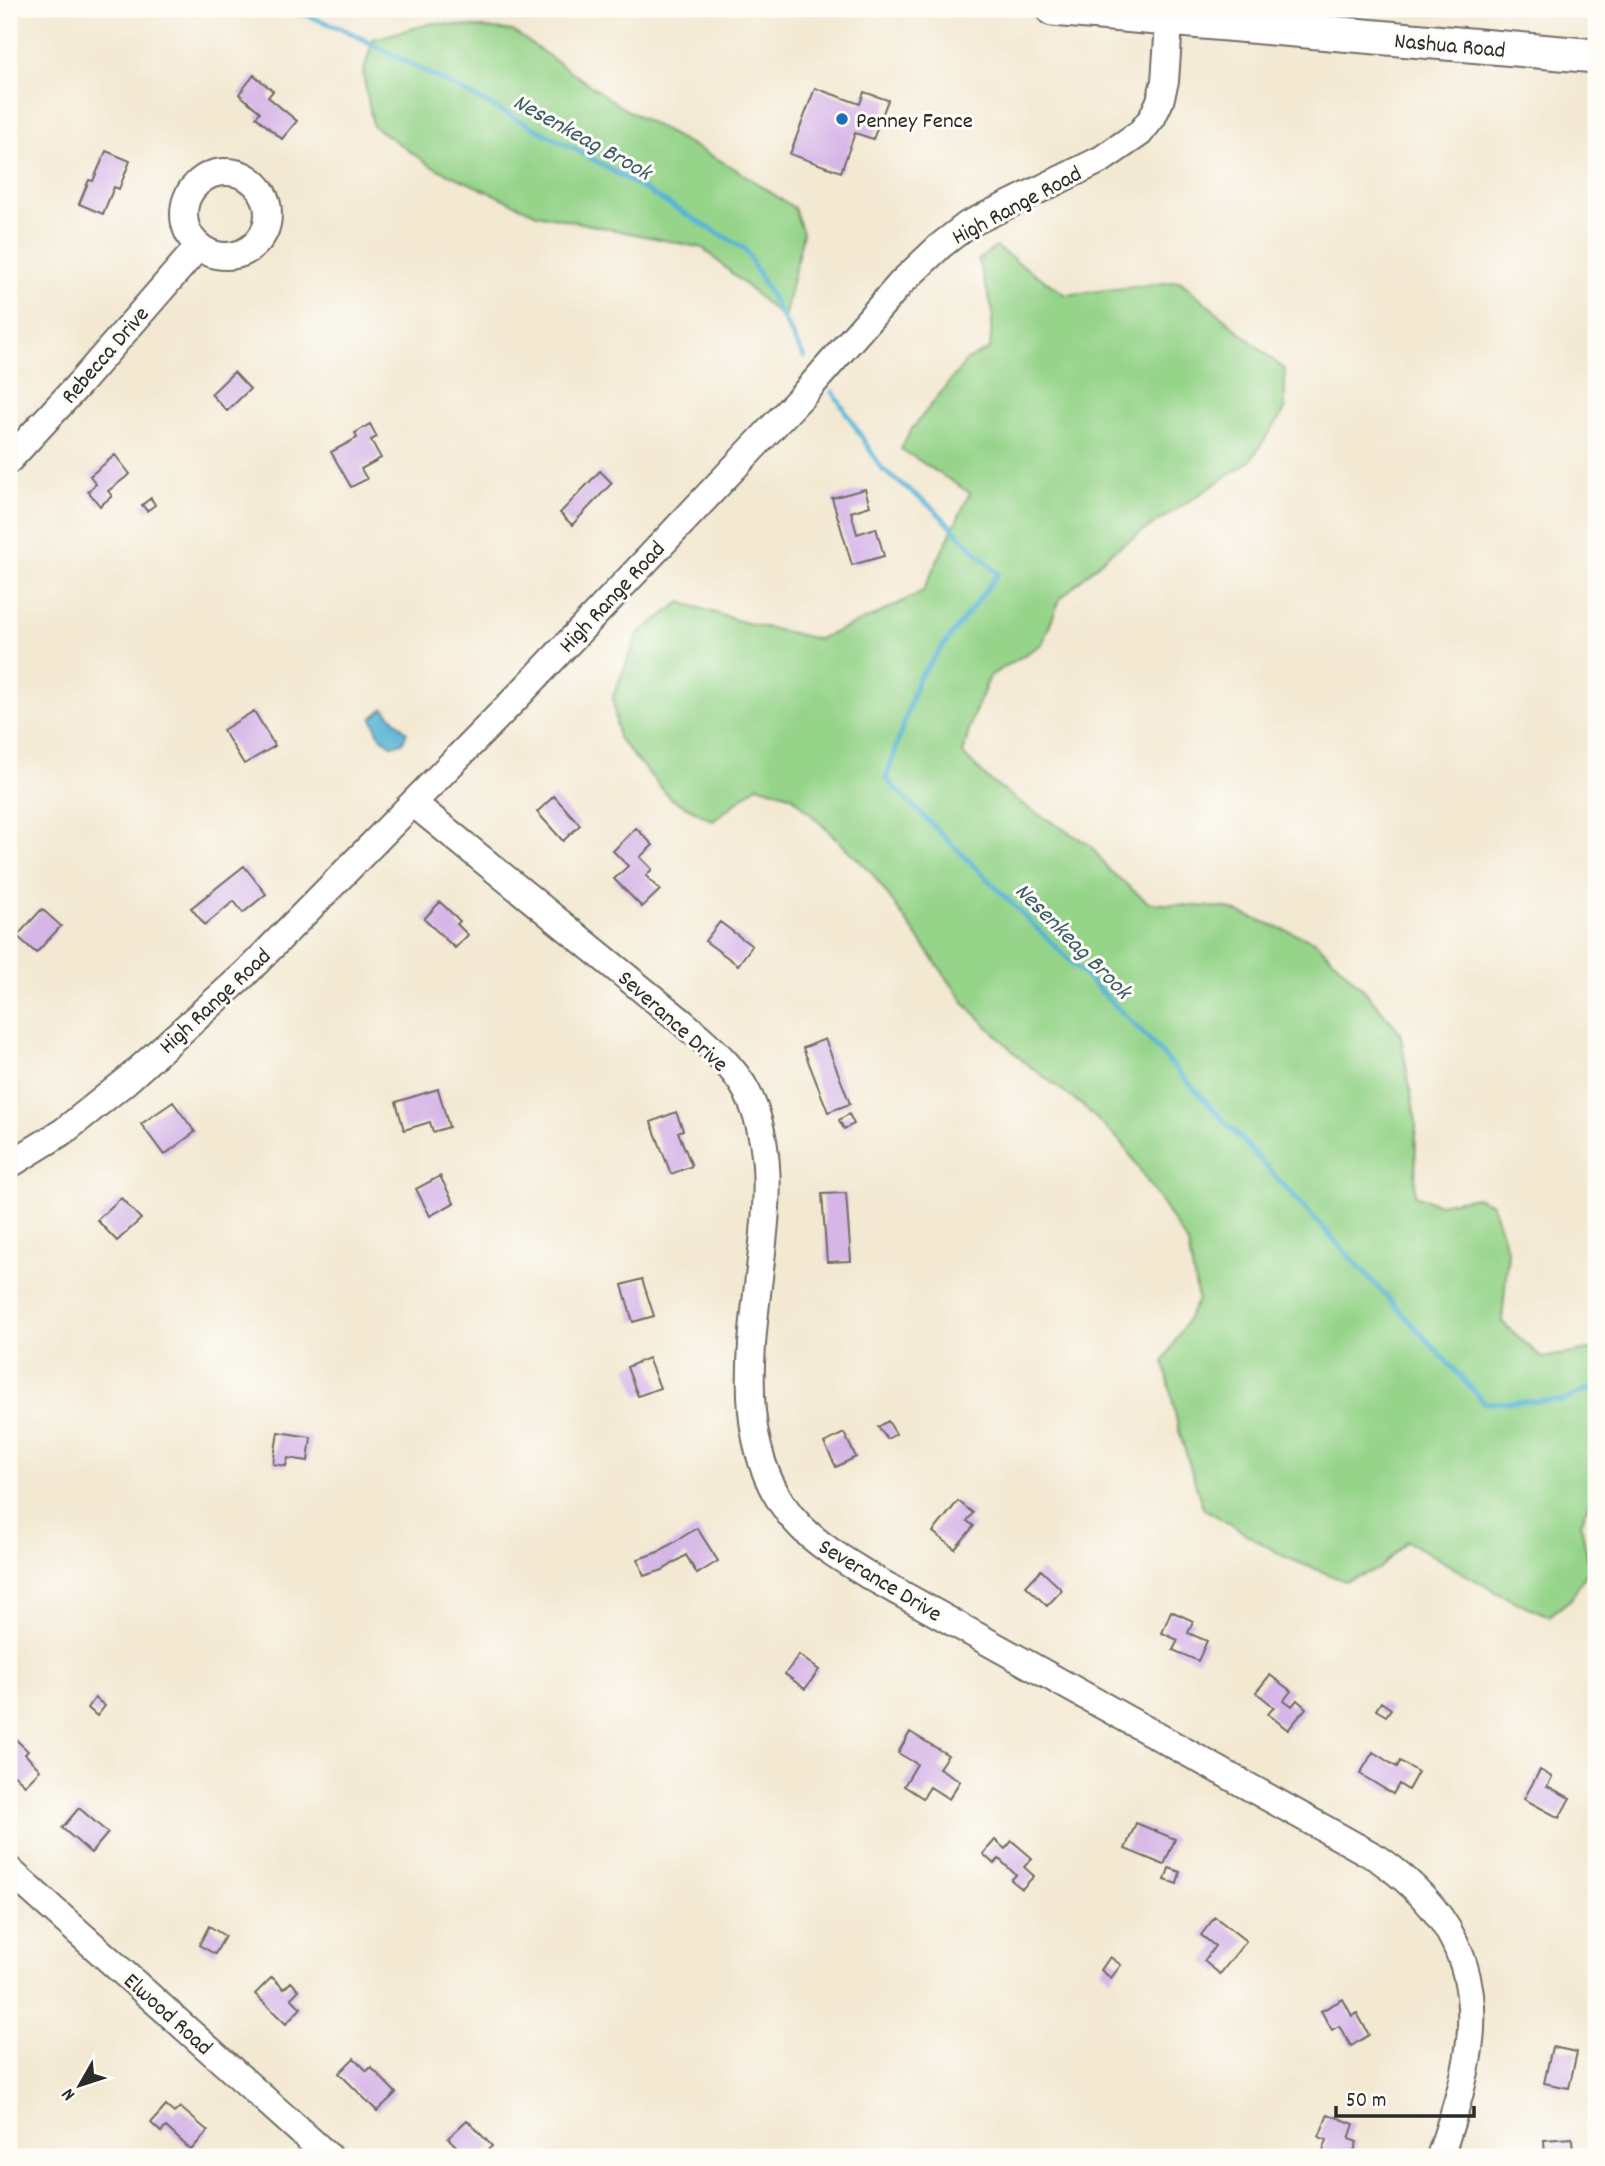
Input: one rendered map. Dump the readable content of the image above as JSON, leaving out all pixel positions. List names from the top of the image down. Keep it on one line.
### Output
{"streets":{"main road":["Nashua Road"],"street":["High Range Road","Rebecca Drive","Severance Drive","Elwood Road"]},"crossings":[["Nashua Road","High Range Road"],["High Range Road","Severance Drive"]],"water":["Nesenkeag Brook"],"places":["Penney Fence"],"scale_bar":"50 m","north":"bottom left"}
